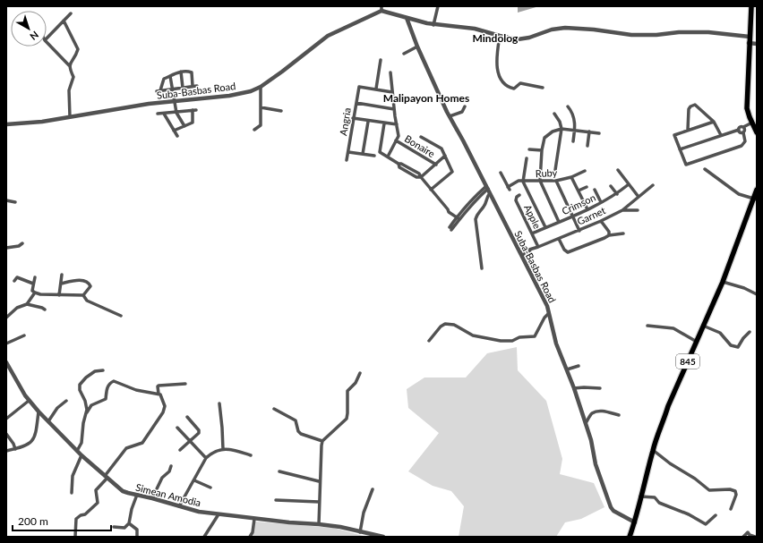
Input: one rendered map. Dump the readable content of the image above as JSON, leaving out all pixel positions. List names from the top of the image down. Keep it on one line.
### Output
{"streets":{"main road":["845"],"street":["Suba-Basbas Road","Angria","Bonaire","Ruby","Crimson","Garnet","Apple","Simean Amodia"]},"crossings":[["Suba-Basbas Road","Garnet"],["Suba-Basbas Road","845"],["Crimson","Apple"],["Garnet","Apple"]],"districts":["Mindolog","Malipayon Homes"],"scale_bar":"200 m","north":"bottom right"}
